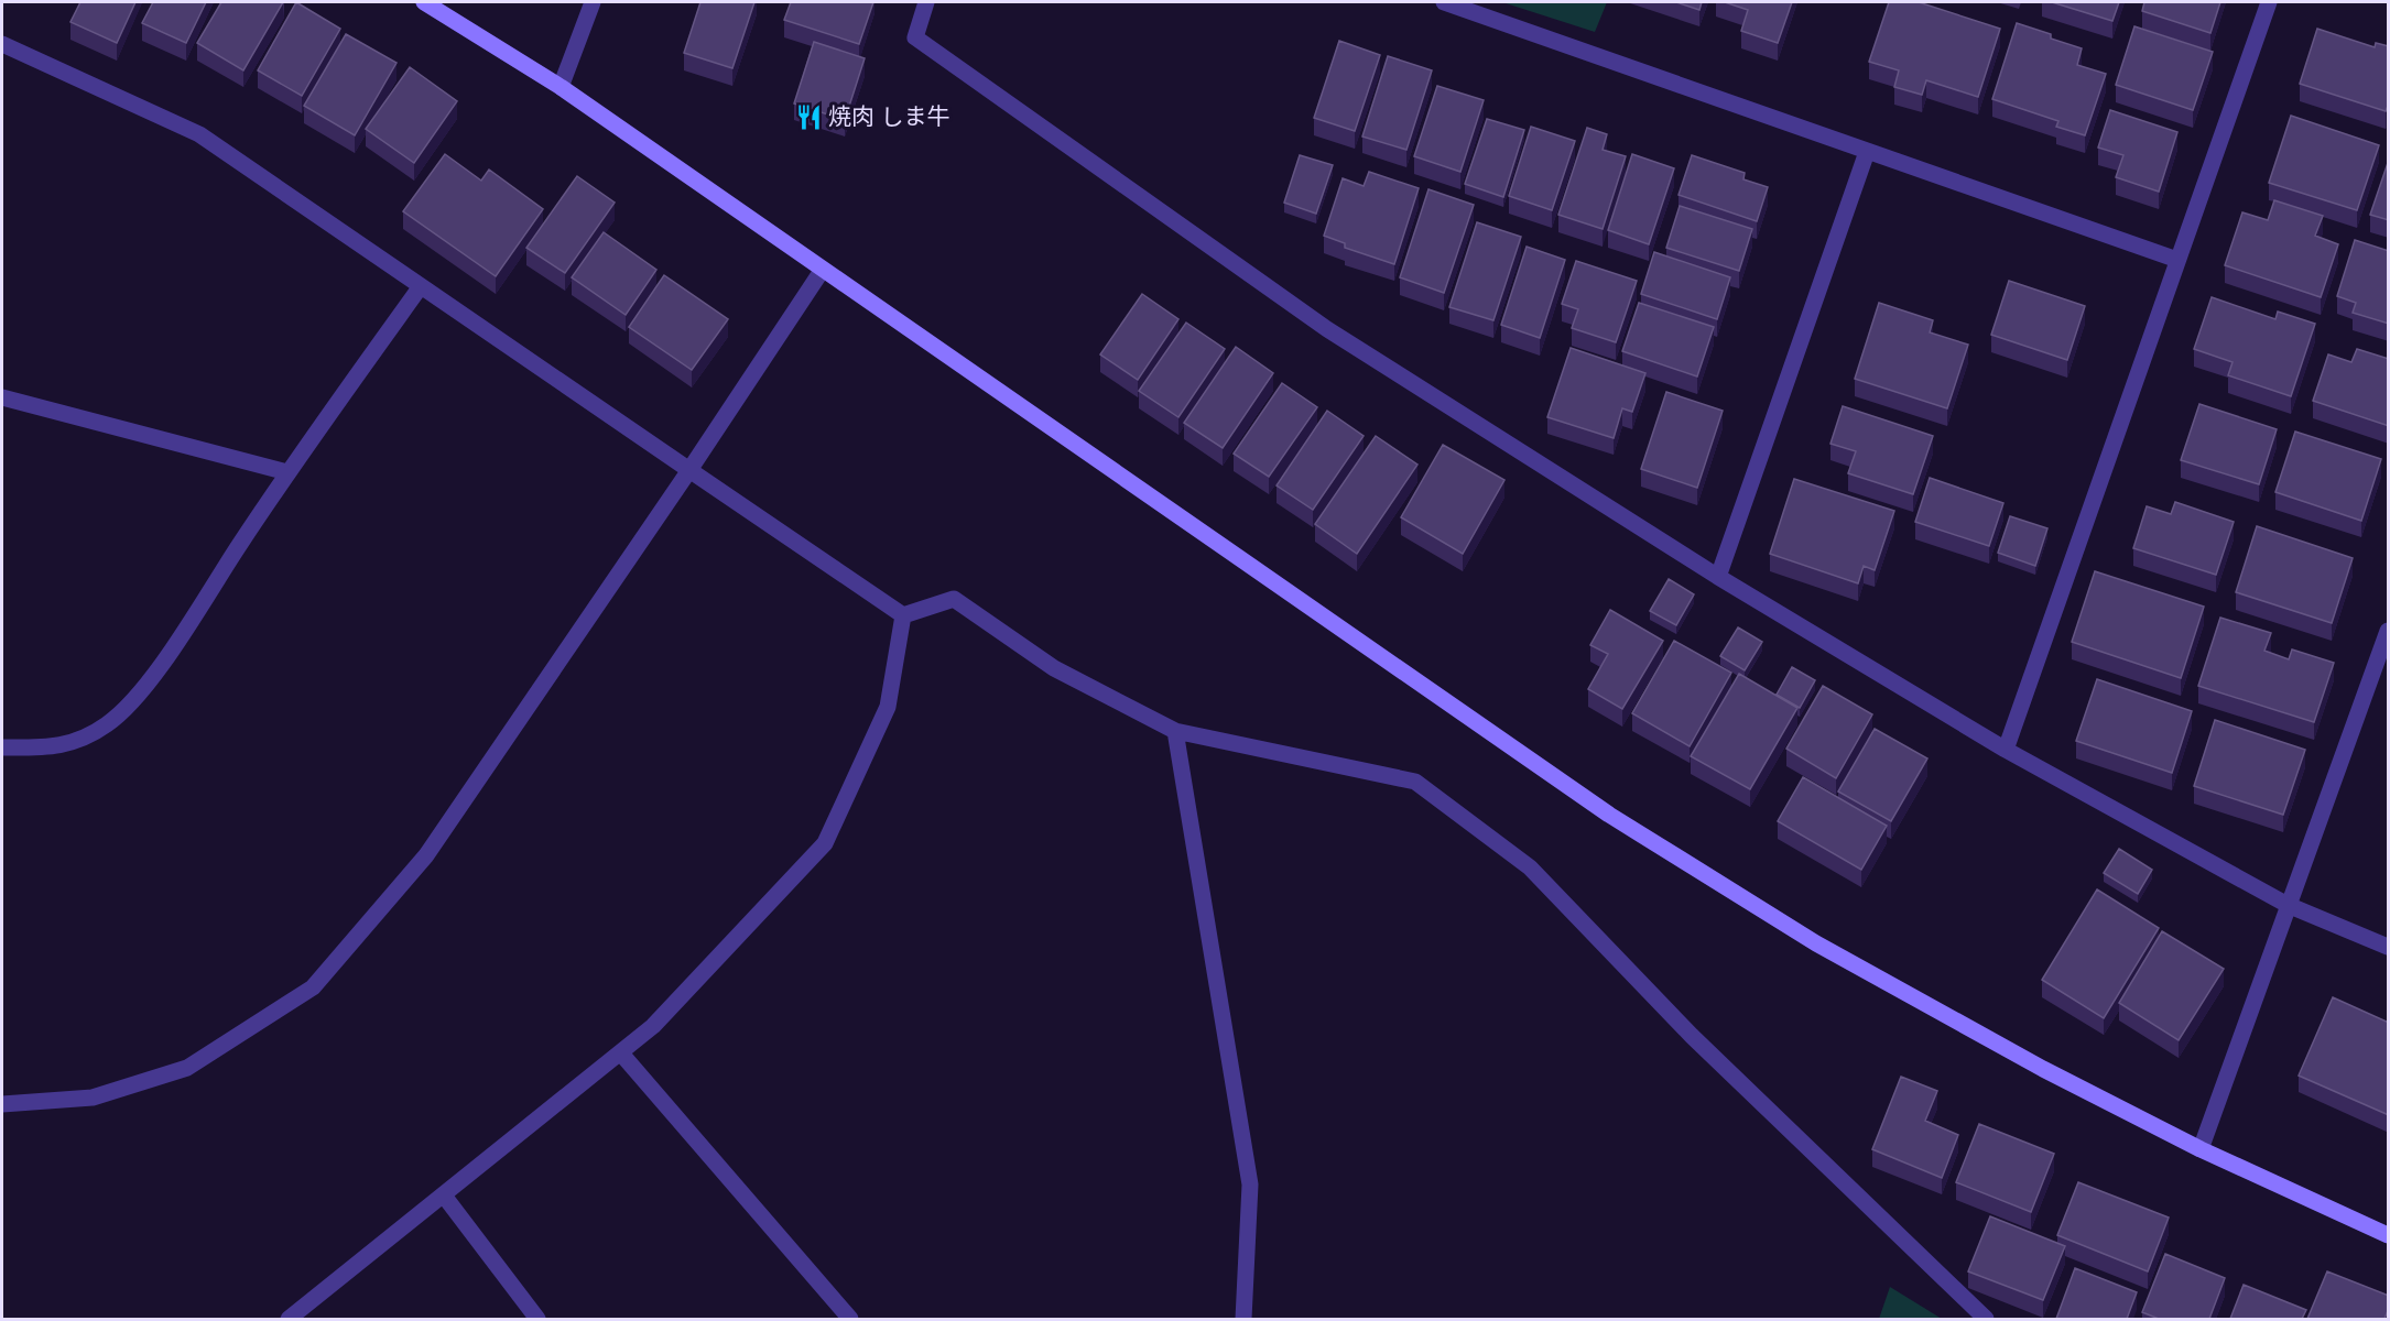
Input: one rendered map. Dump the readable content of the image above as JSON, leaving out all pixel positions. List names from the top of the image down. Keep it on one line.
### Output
{"places":{"restaurant":["焼肉 しま牛"]}}
